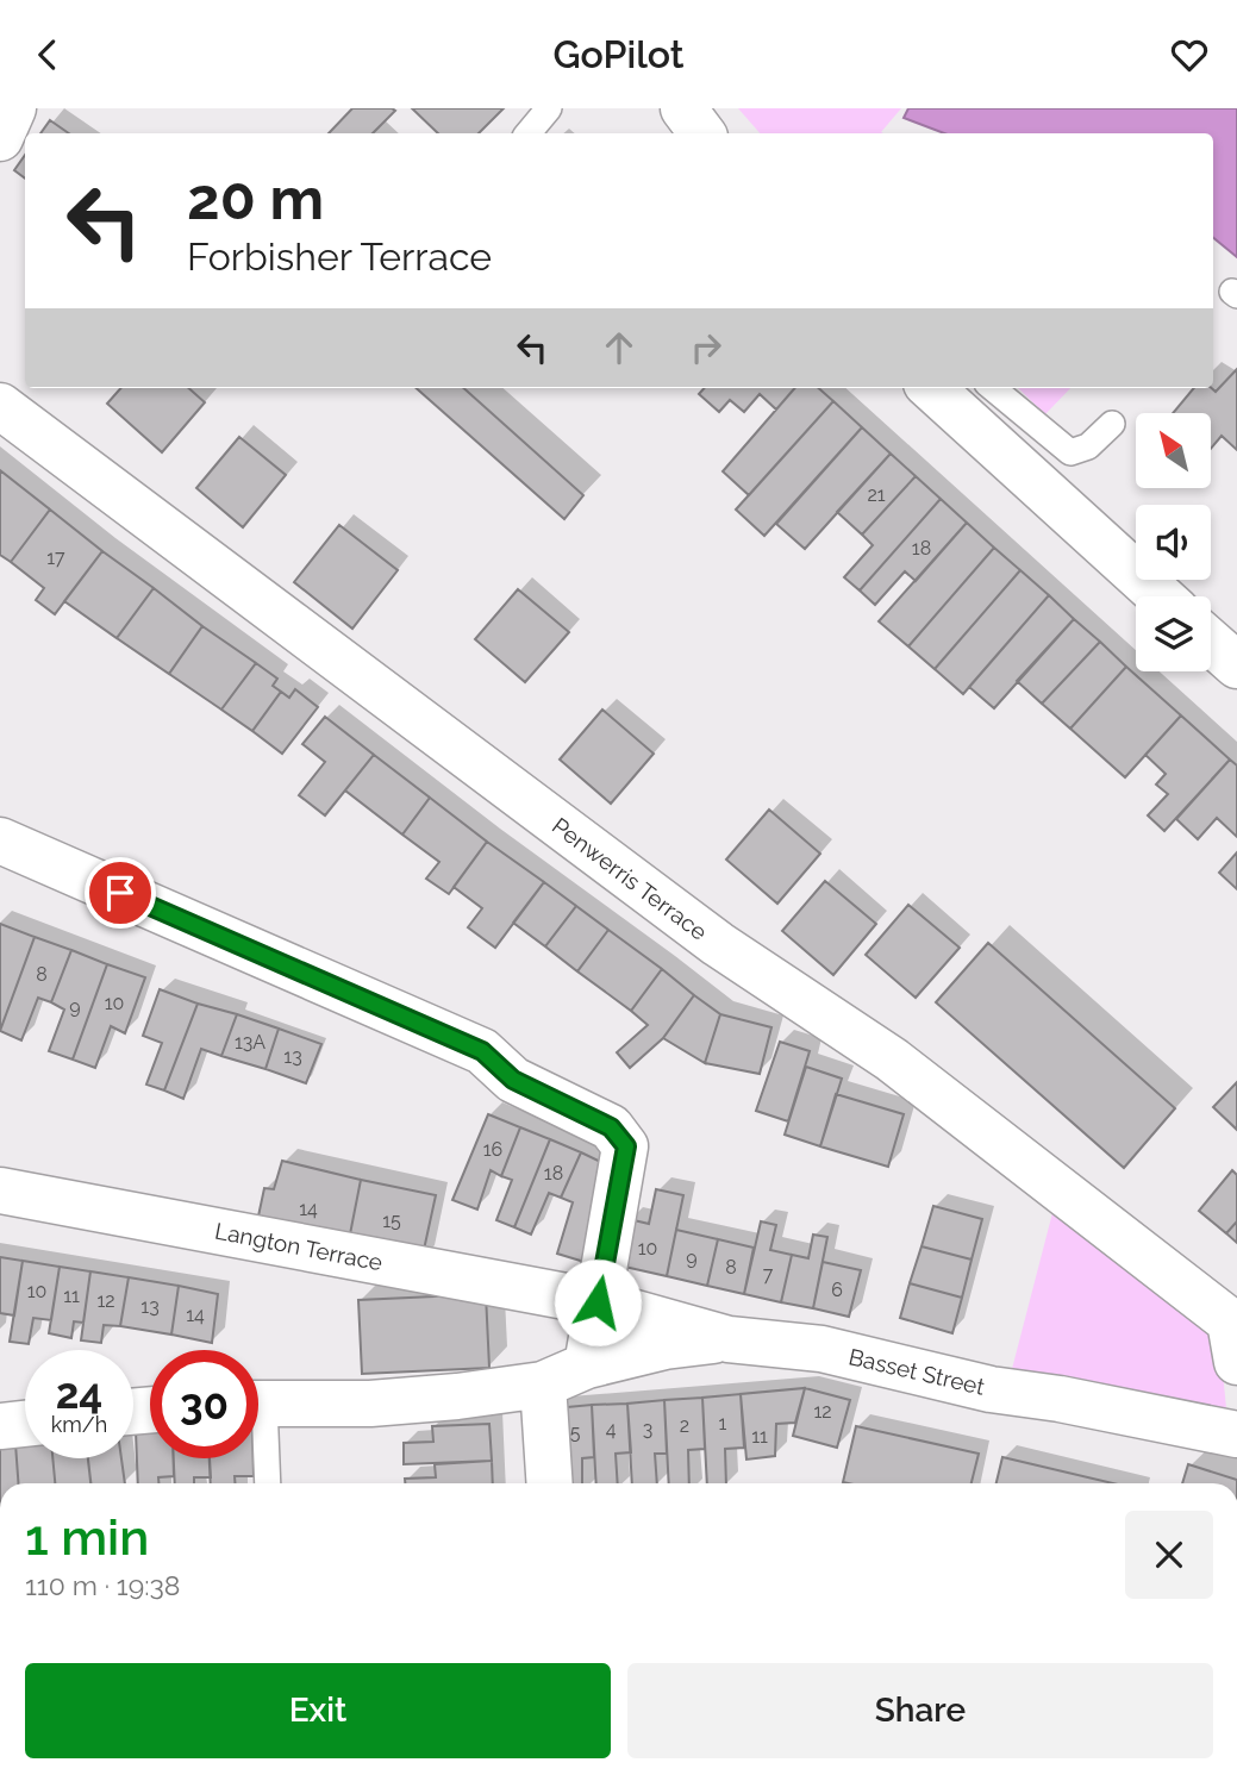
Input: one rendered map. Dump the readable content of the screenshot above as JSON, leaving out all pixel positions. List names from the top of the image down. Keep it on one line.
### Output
{"streets":{"street":["Penwerris Terrace","Langton Terrace","Basset Street"]},"crossings":[["Langton Terrace","Basset Street"]],"house_numbers":["21","18","17","8","10","9","13A","13","16","18","14","15","10","9","8","7","6","10","11","12","13","14","12","1","2","4","3","5","11"],"north":"top left","page":{"header":"GoPilot","turn":["20 m","Forbisher Terrace"],"speed":"24 km/h","limit":"30","heading":["1 min","110 m · 19:38"],"buttons":["Exit","Share"]}}
